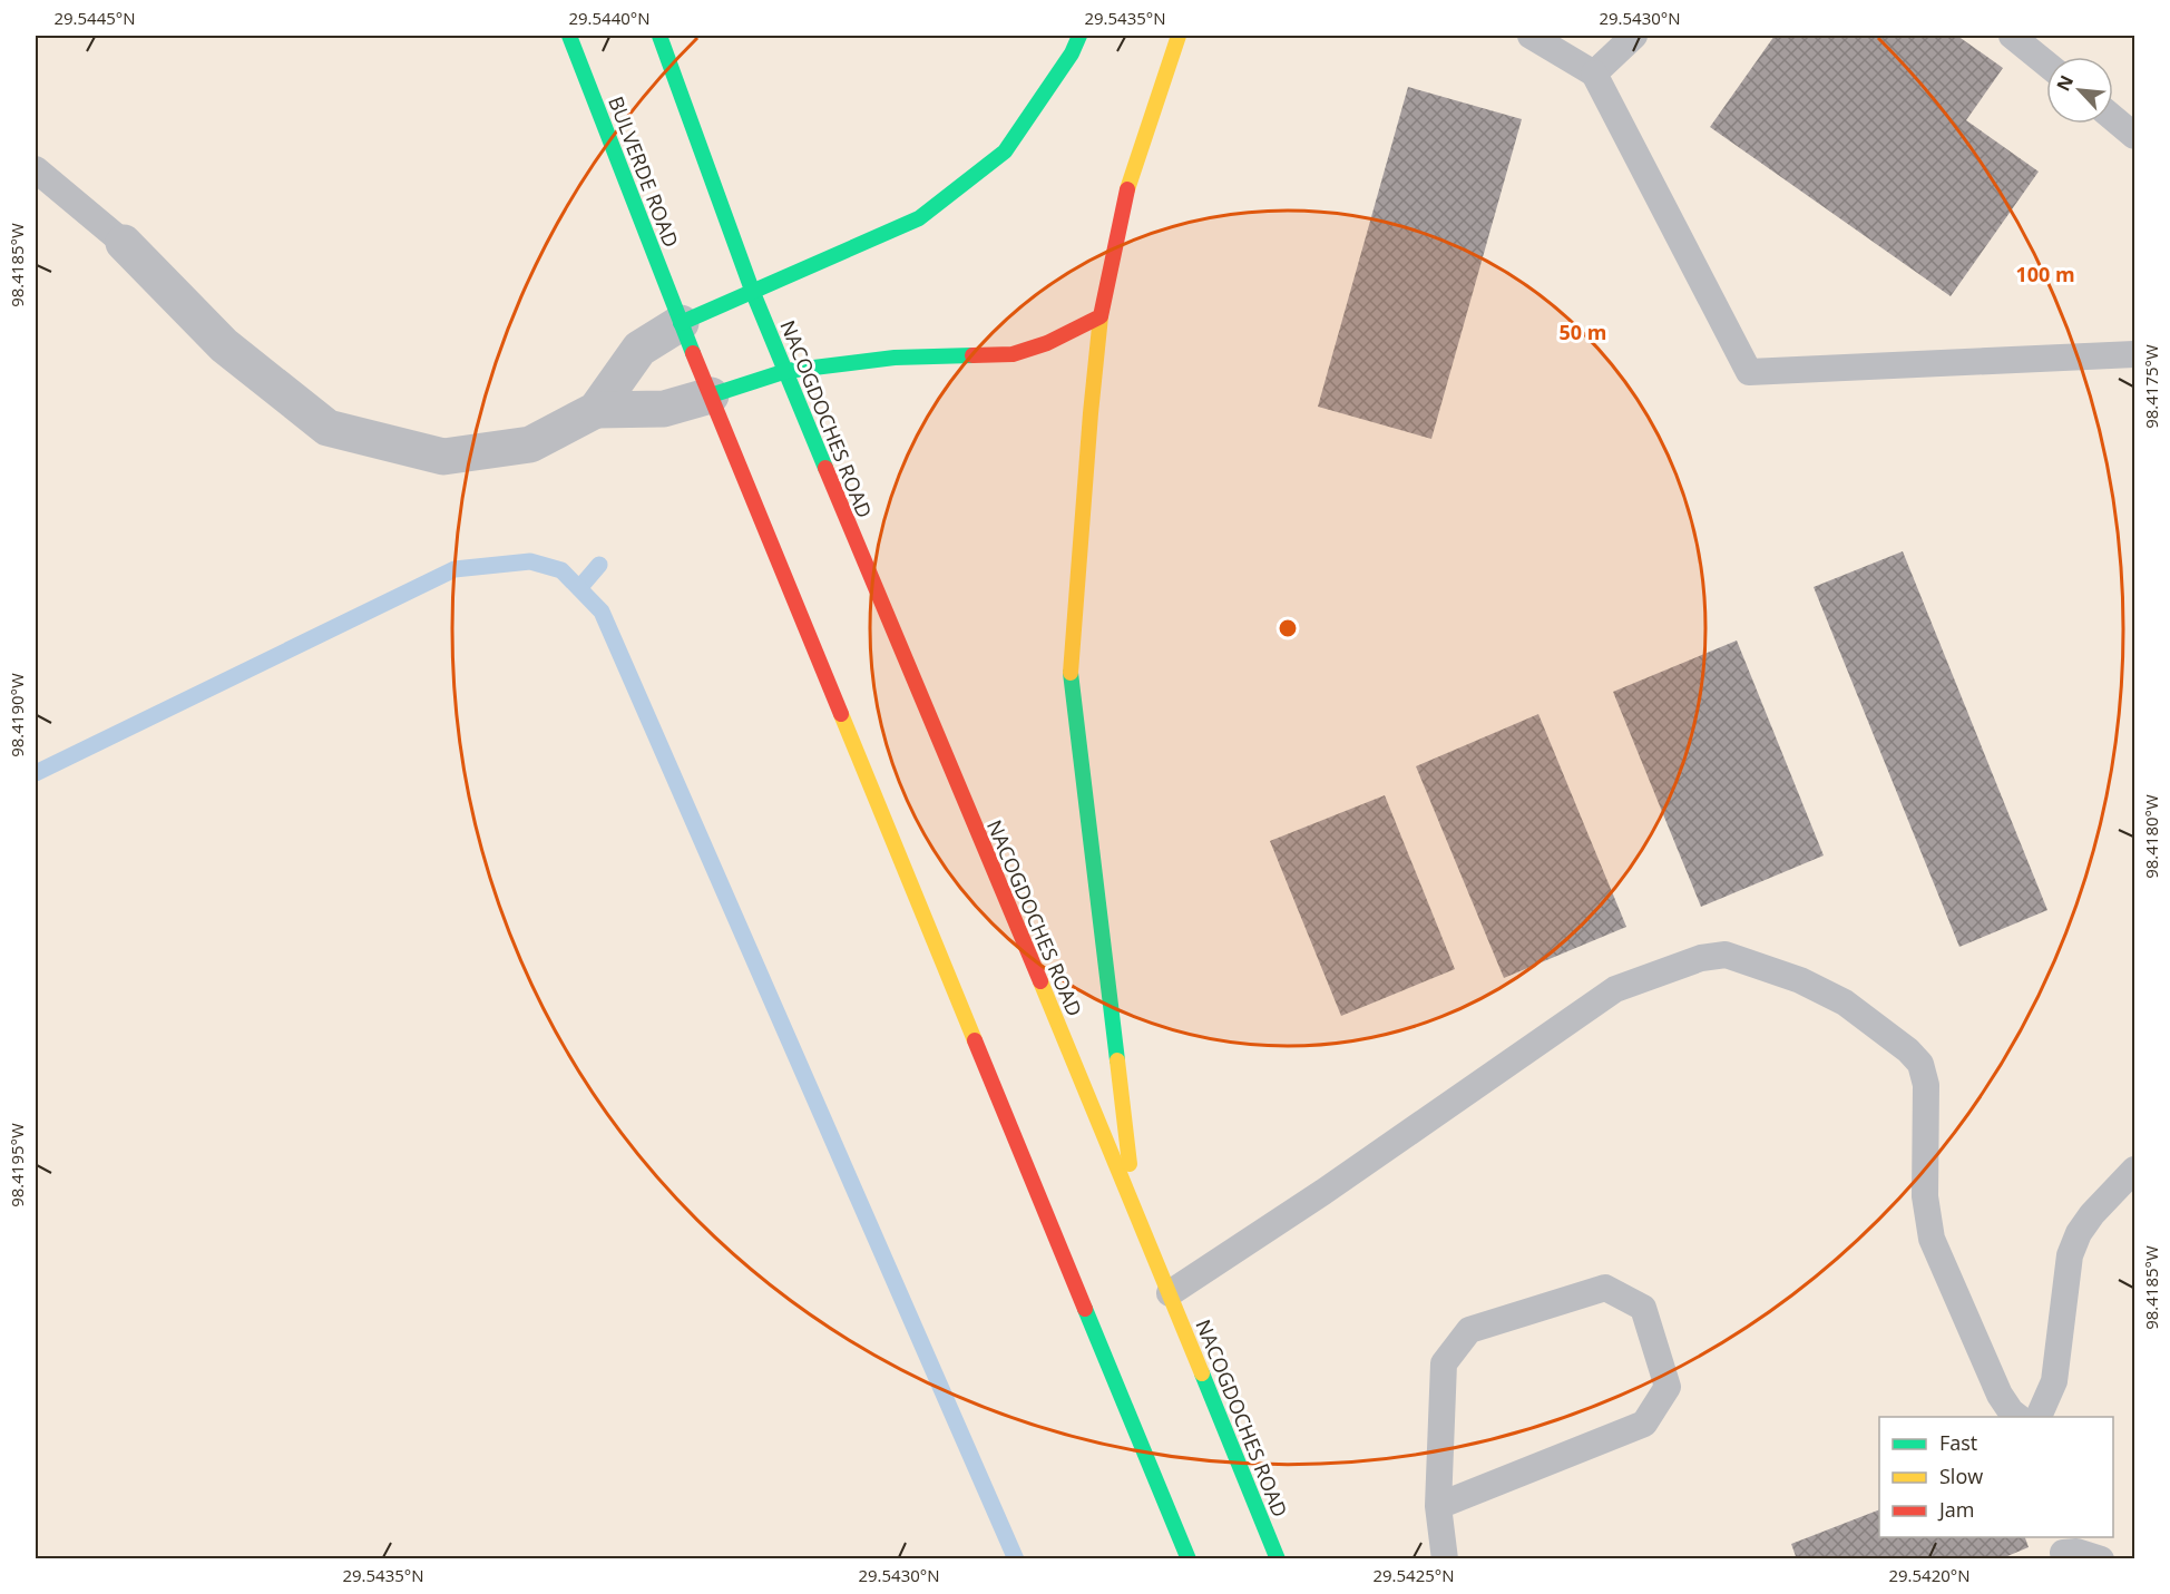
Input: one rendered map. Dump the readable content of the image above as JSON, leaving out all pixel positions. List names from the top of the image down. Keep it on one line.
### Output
{"streets":{"main road":["BULVERDE ROAD","NACOGDOCHES ROAD"]},"legend":["Fast","Slow","Jam"],"north":"top left","coordinates":["29.5445°N","29.5440°N","29.5435°N","29.5430°N","98.4185°W","98.4175°W","98.4190°W","98.4180°W","98.4195°W","29.5425°N","29.5420°N"],"rings":["100 m","50 m"]}
